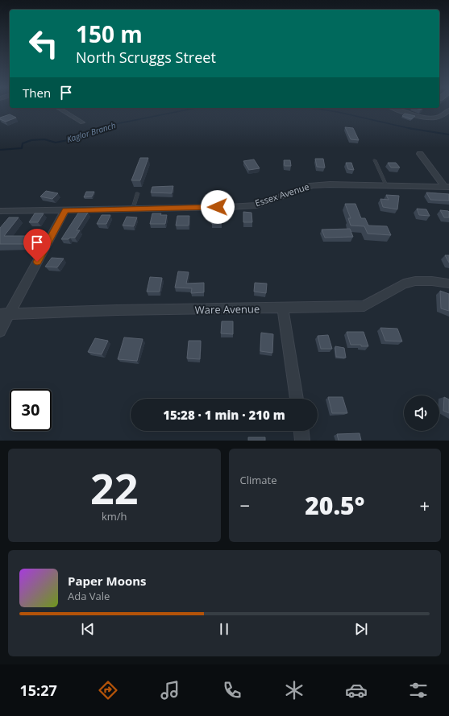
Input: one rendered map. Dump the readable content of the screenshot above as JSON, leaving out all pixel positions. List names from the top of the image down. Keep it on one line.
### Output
{"streets":{"street":["Essex Avenue","Ware Avenue"]},"water":["Kaglor Branch"],"page":{"turn":["150 m","North Scruggs Street"],"then":"Then","limit":"30","trip":"15:28 · 1 min · 210 m","tile":[["22","km/h"],"Climate"],"heat":["−","20.5°","+"],"song":["Paper Moons","Ada Vale"],"tabs":"15:27"}}
